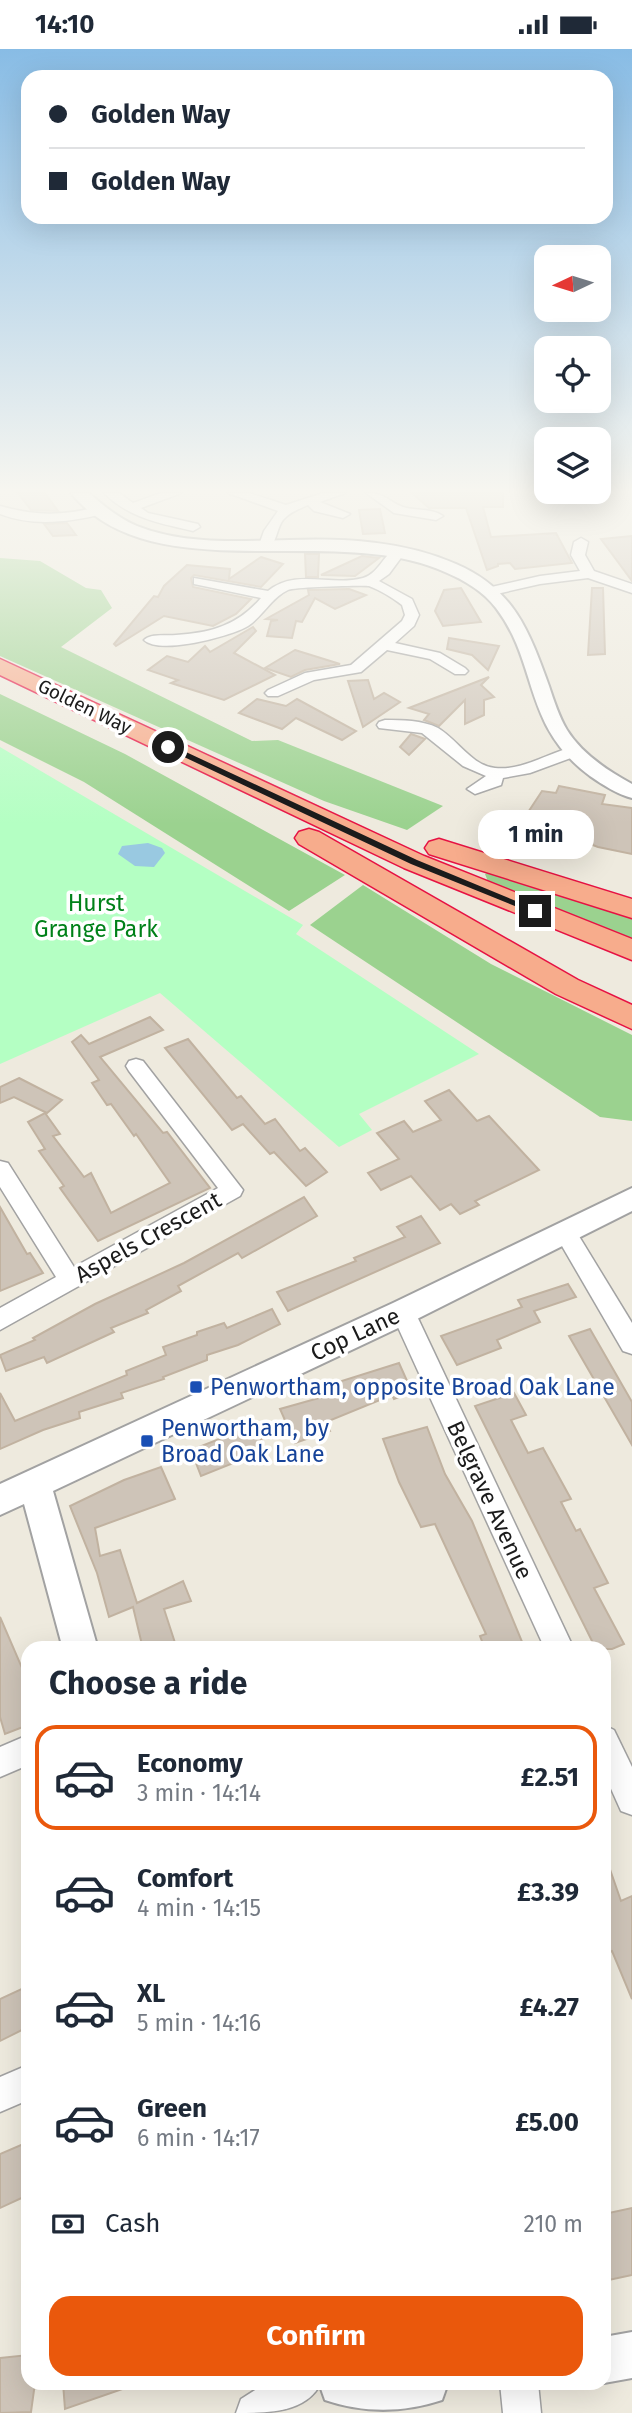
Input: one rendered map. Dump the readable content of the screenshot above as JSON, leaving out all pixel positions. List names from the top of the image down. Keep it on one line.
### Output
{"streets":{"highway":["Golden Way"],"street":["Aspels Crescent","Cop Lane","Belgrave Avenue"]},"crossings":[["Cop Lane","Belgrave Avenue"]],"parks":["Hurst Grange Park"],"places":{"transit":["Penwortham, opposite Broad Oak Lane","Penwortham, by Broad Oak Lane"]},"north":"left","page":{"status":"14:10","banner":["Golden Way","Golden Way"],"bubble":"1 min","heading":"Choose a ride","list":[{"name":"Economy","note":"3 min · 14:14","value":"£2.51"},{"name":"Comfort","note":"4 min · 14:15","value":"£3.39"},{"name":"XL","note":"5 min · 14:16","value":"£4.27"},{"name":"Green","note":"6 min · 14:17","value":"£5.00"}],"pay":["Cash","210 m"],"buttons":"Confirm"}}
